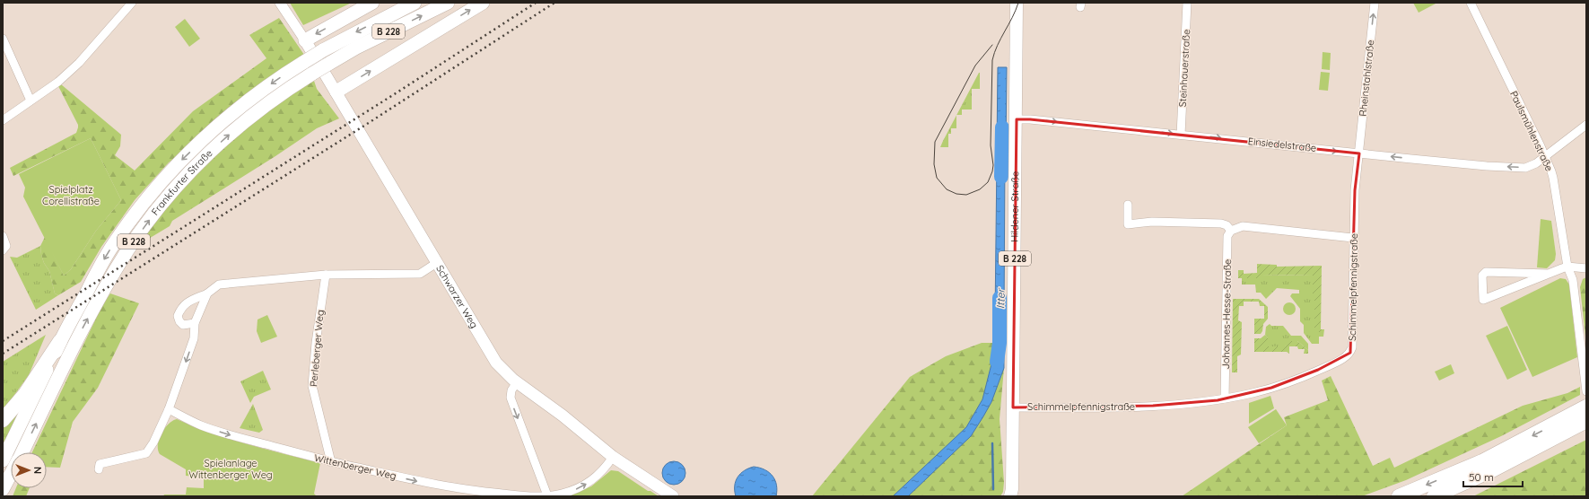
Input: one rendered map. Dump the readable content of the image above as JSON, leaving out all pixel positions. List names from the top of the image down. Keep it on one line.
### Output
{"streets":{"highway":["B 228","Frankfurter Straße"],"main road":["Hildener Straße","Schwarzer Weg"],"street":["Steinhauerstraße","Rheinstahlstraße","Paulsmühlenstraße","Einsiedelstraße","Schimmelpfennigstraße","Johannes-Hesse-Straße","Perleberger Weg","Wittenberger Weg"]},"crossings":[["Steinhauerstraße","Einsiedelstraße"],["Rheinstahlstraße","Einsiedelstraße"],["Rheinstahlstraße","Schimmelpfennigstraße"],["Paulsmühlenstraße","Einsiedelstraße"],["Einsiedelstraße","Hildener Straße"],["Einsiedelstraße","Schimmelpfennigstraße"],["Hildener Straße","Schimmelpfennigstraße"],["Schimmelpfennigstraße","Johannes-Hesse-Straße"],["Schwarzer Weg","Wittenberger Weg"],["Perleberger Weg","Wittenberger Weg"]],"one_way":["Rheinstahlstraße","Wittenberger Weg"],"water":["Itter"],"parks":["Spielplatz Corellistraße","Spielanlage Wittenberger Weg"],"scale_bar":"50 m","north":"right"}
